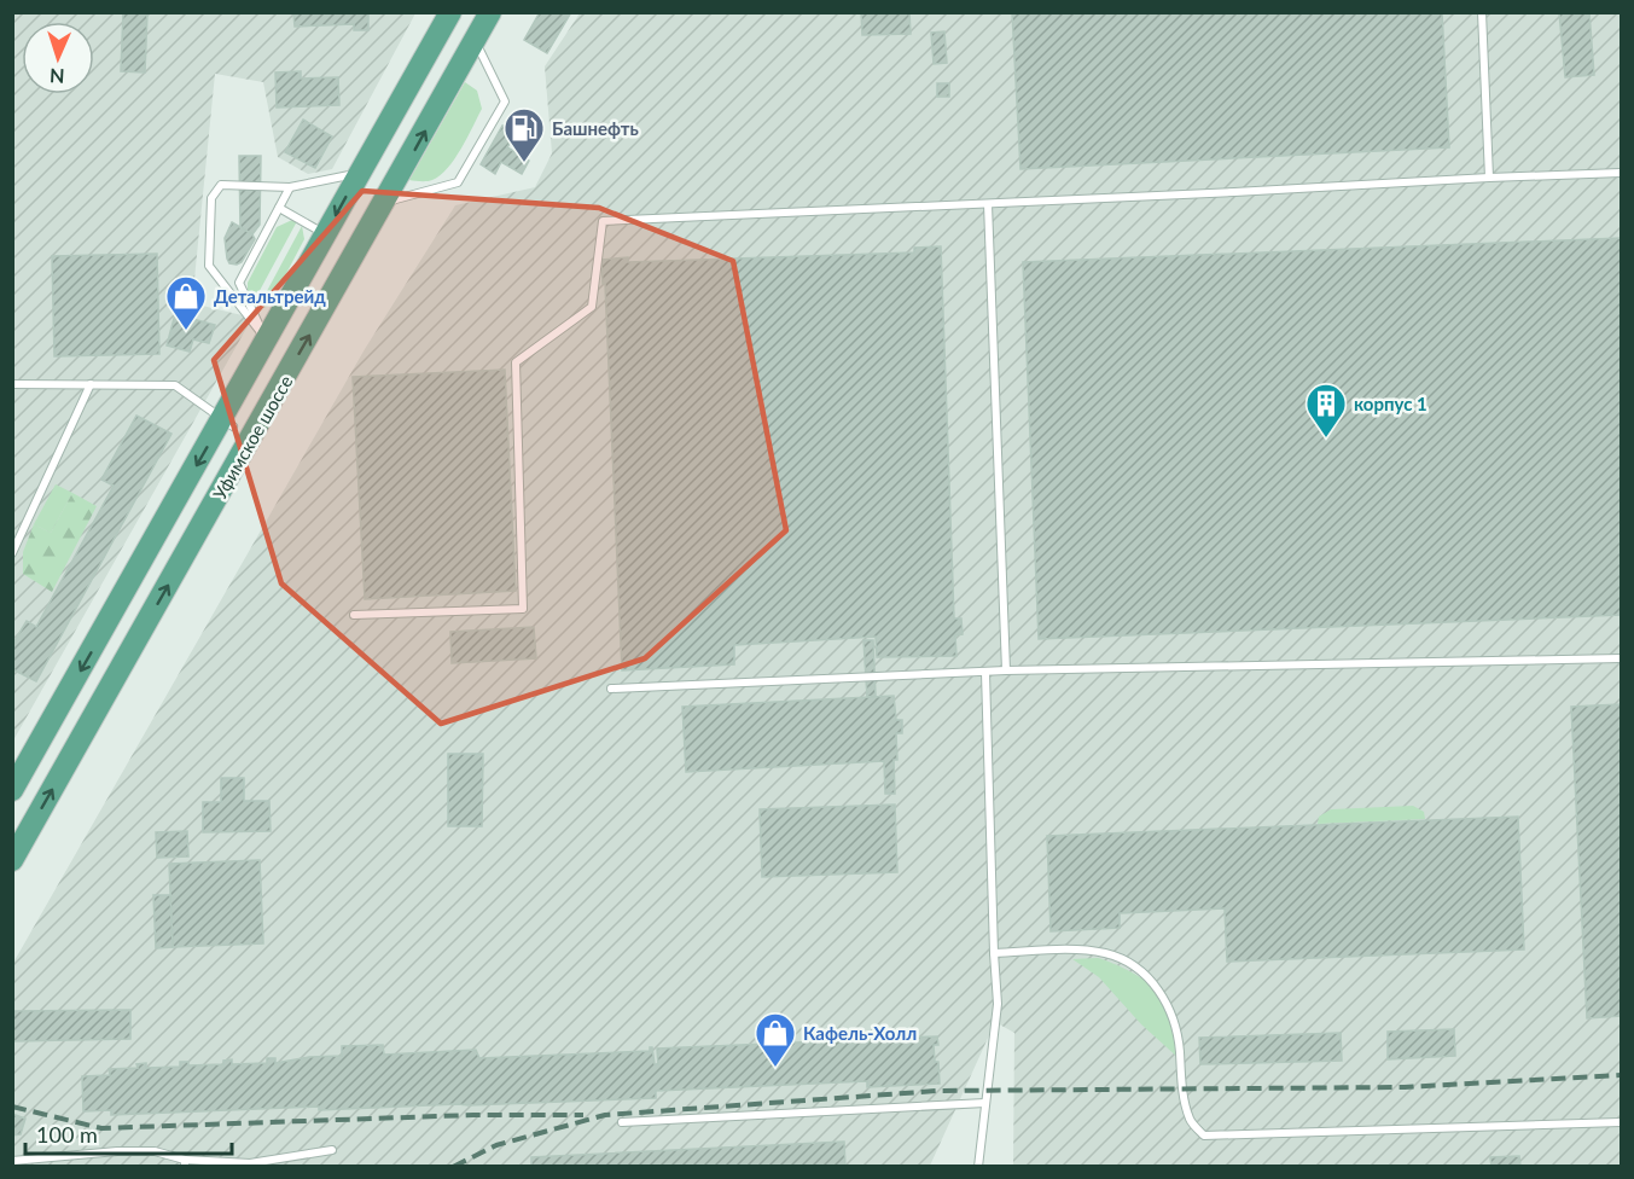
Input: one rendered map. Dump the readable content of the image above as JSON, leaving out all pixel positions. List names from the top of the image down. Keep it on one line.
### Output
{"streets":{"main road":["Уфимское шоссе"]},"places":{"fuel station":["Башнефть"],"shop":["Детальтрейд","Кафель-Холл"],"building":["корпус 1"]},"scale_bar":"100 m","north":"bottom"}
